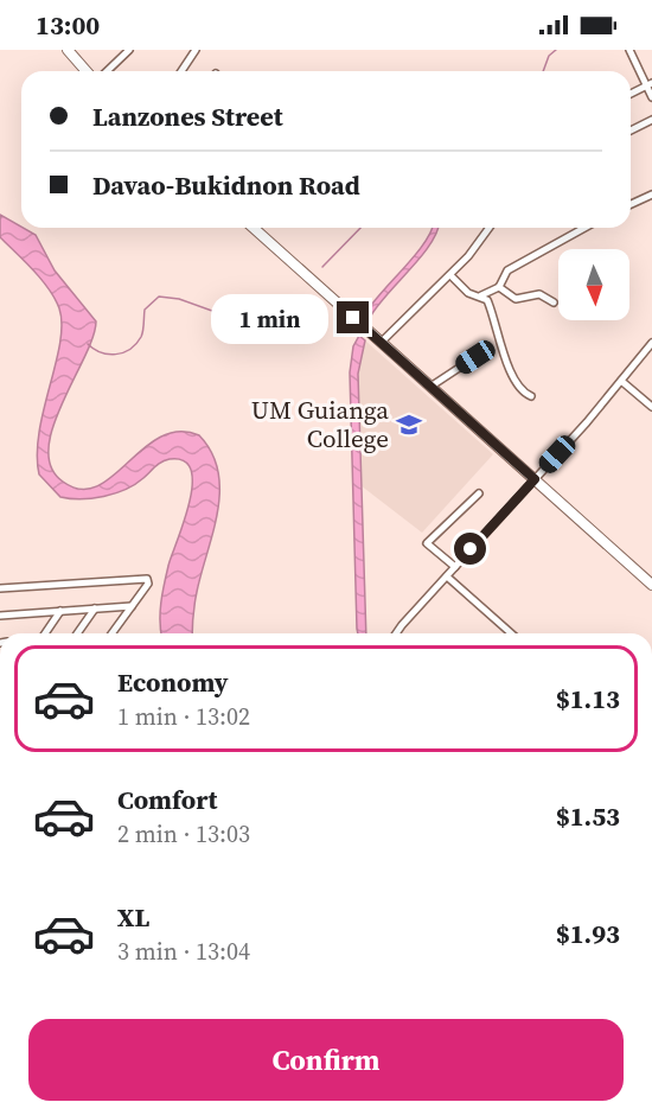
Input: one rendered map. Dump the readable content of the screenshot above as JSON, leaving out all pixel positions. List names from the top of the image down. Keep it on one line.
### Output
{"places":{"school or university":["UM Guianga College"]},"north":"bottom","page":{"status":"13:00","banner":["Lanzones Street","Davao-Bukidnon Road"],"bubble":"1 min","list":[{"name":"Economy","note":"1 min · 13:02","value":"$1.13"},{"name":"Comfort","note":"2 min · 13:03","value":"$1.53"},{"name":"XL","note":"3 min · 13:04","value":"$1.93"}],"buttons":"Confirm"}}
